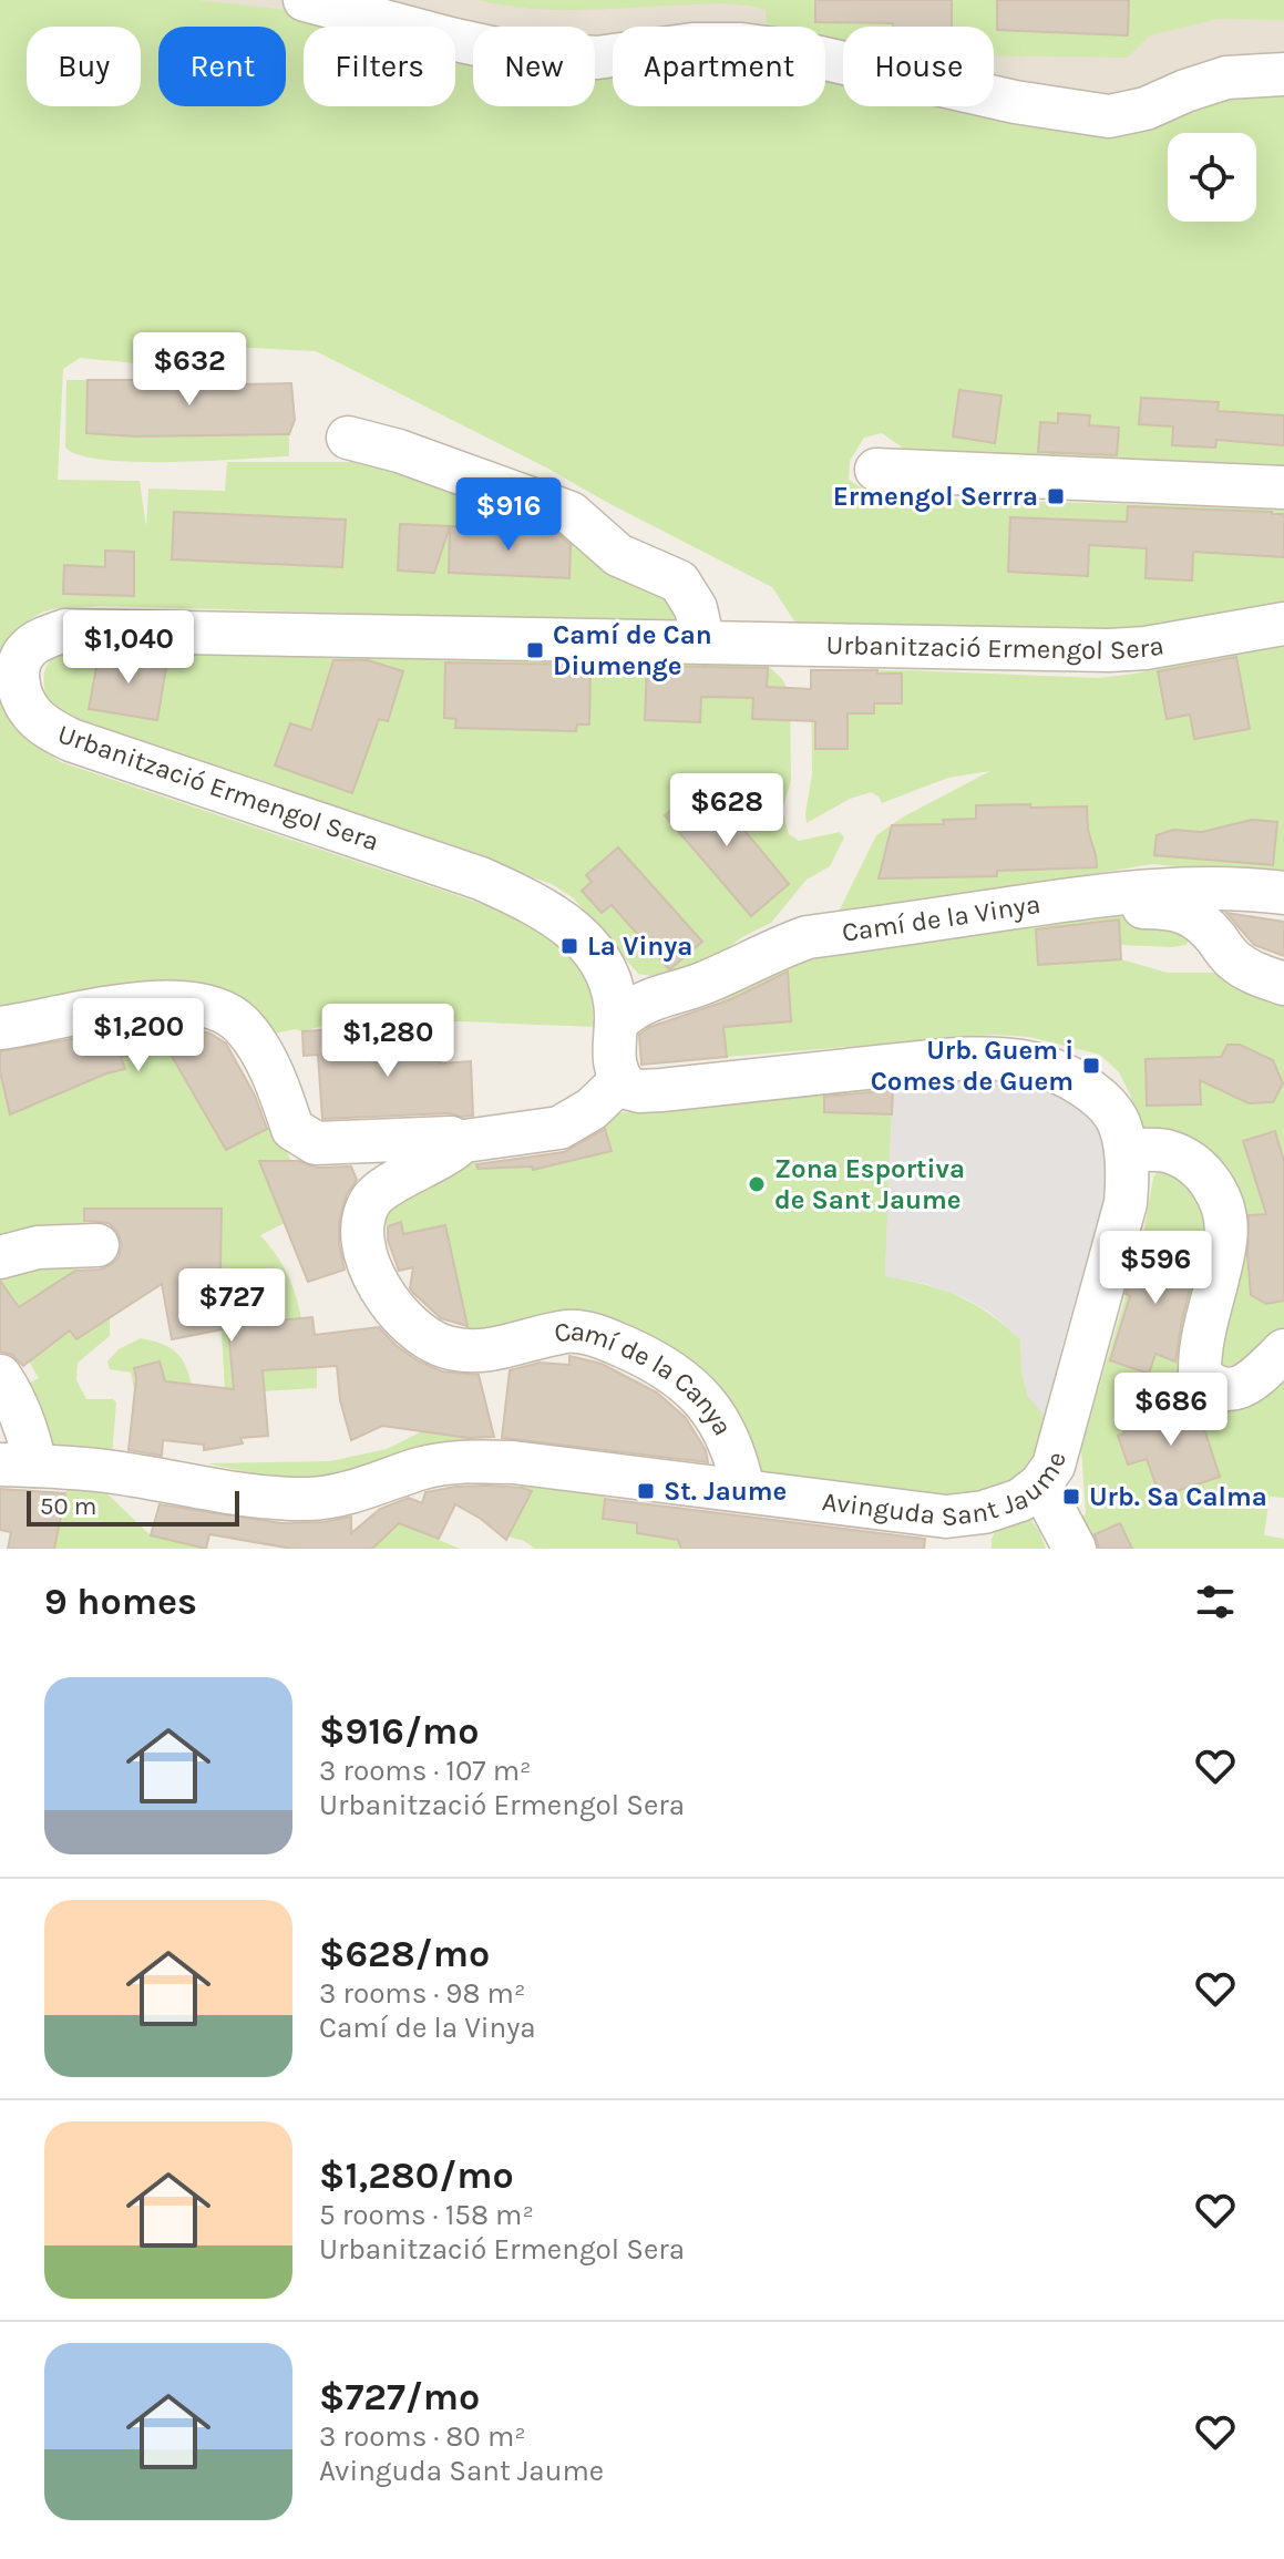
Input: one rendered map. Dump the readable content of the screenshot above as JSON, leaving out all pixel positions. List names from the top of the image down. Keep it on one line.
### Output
{"streets":{"street":["Urbanització Ermengol Sera","Camí de la Vinya","Camí de la Canya","Avinguda Sant Jaume"]},"crossings":[["Urbanització Ermengol Sera","Camí de la Vinya"],["Urbanització Ermengol Sera","Avinguda Sant Jaume"],["Camí de la Vinya","Camí de la Canya"],["Camí de la Vinya","Avinguda Sant Jaume"],["Camí de la Canya","Avinguda Sant Jaume"]],"places":{"transit":["Ermengol Serrra","Camí de Can Diumenge","La Vinya","Urb. Guem i Comes de Guem","St. Jaume","Urb. Sa Calma"],"other":["Zona Esportiva de Sant Jaume"]},"scale_bar":"50 m","page":{"chip":["Buy","Rent","Filters","New","Apartment","House"],"price":["$632","$916","$1,040","$628","$1,200","$1,280","$596","$727","$686"],"scale":"50 m","heading":"9 homes","list":[{"name":"$916/mo","note":"3 rooms · 107 m² · Urbanització Ermengol Sera"},{"name":"$628/mo","note":"3 rooms · 98 m² · Camí de la Vinya"},{"name":"$1,280/mo","note":"5 rooms · 158 m² · Urbanització Ermengol Sera"},{"name":"$727/mo","note":"3 rooms · 80 m² · Avinguda Sant Jaume"}]}}
